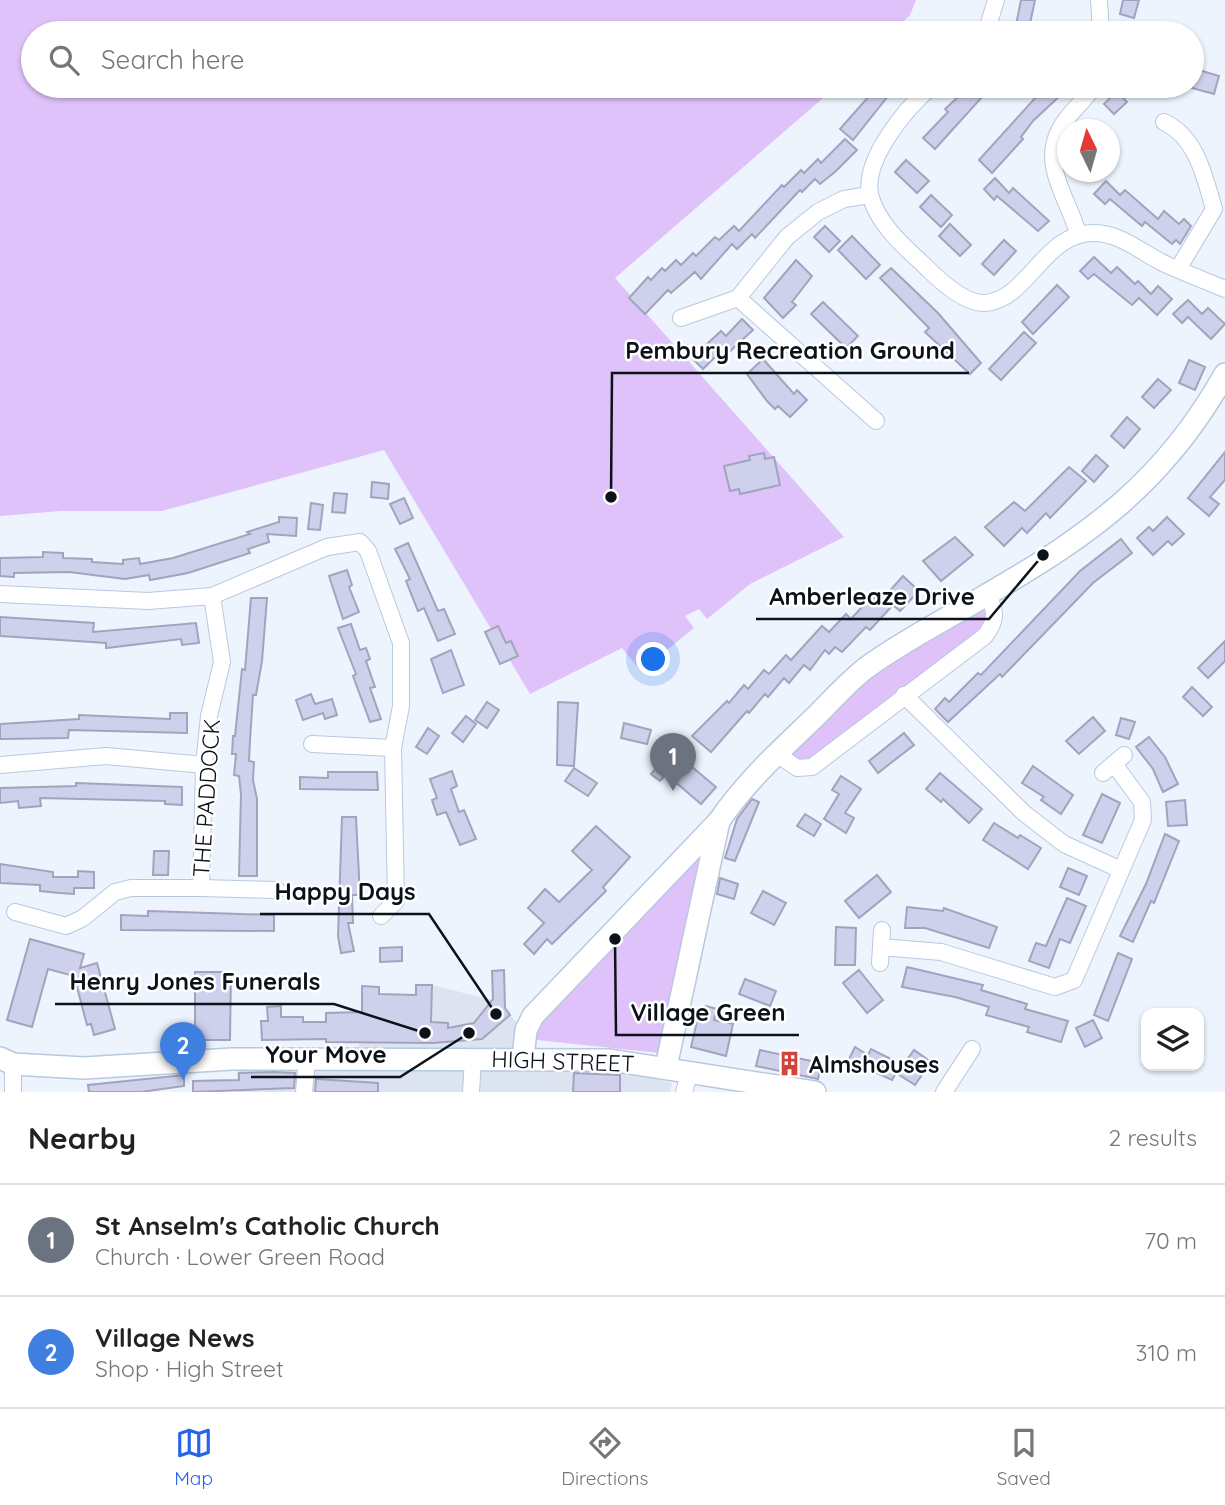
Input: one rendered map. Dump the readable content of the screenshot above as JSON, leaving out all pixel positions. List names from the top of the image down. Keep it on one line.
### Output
{"streets":{"street":["THE PADDOCK","HIGH STREET"]},"places":{"other":["Pembury Recreation Ground","Amberleaze Drive","Village Green","Happy Days","Henry Jones Funerals","Your Move"],"building":["Almshouses"]},"north":"top","page":{"search":"Search here","pins":["1","2"],"heading":["Nearby","2 results"],"list":[{"mark":"1","name":"St Anselm's Catholic Church","note":"Church · Lower Green Road","value":"70 m"},{"mark":"2","name":"Village News","note":"Shop · High Street","value":"310 m"}],"nav":["Map","Directions","Saved"]}}
